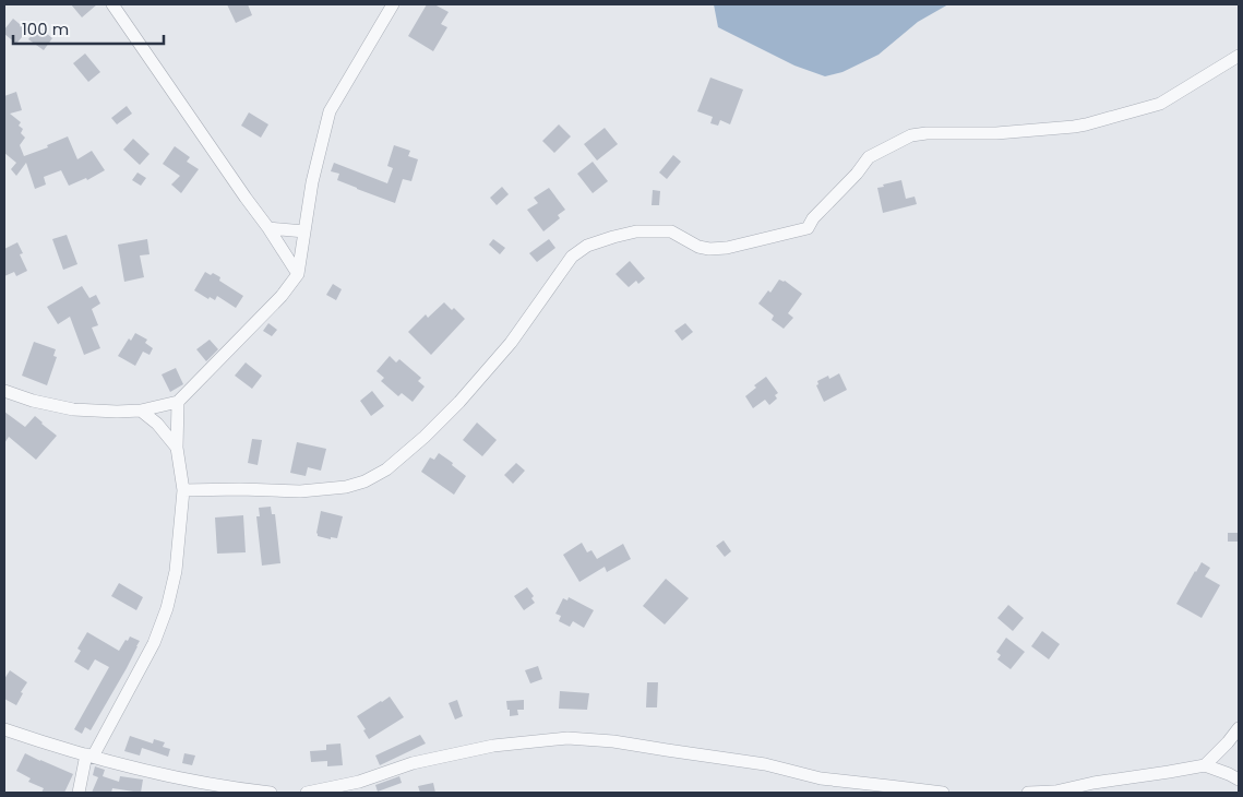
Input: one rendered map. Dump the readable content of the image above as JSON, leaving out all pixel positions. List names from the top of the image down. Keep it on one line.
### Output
{"scale_bar":"100 m"}
